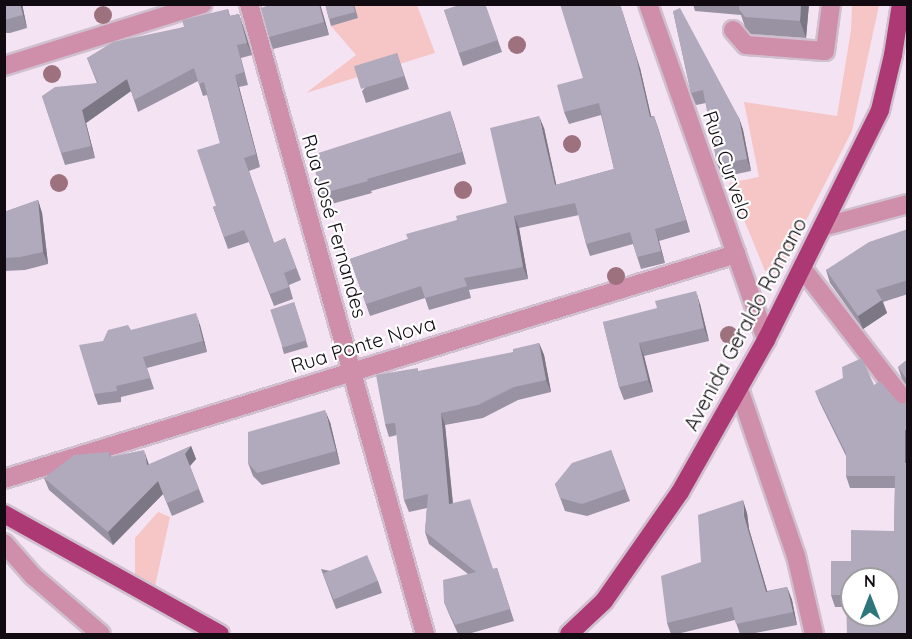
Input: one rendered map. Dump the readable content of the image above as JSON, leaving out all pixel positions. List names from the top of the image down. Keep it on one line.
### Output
{"streets":{"main road":["Avenida Geraldo Romano"],"street":["Rua Curvelo","Rua José Fernandes","Rua Ponte Nova"]},"crossings":[["Rua Curvelo","Avenida Geraldo Romano"],["Rua Curvelo","Rua Ponte Nova"],["Rua José Fernandes","Rua Ponte Nova"]],"north":"top"}
